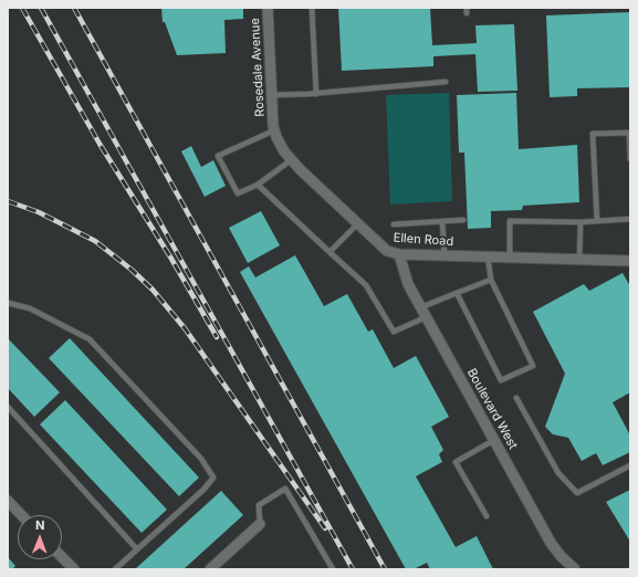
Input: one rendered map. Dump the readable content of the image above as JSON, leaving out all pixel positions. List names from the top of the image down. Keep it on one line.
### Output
{"streets":{"street":["Rosedale Avenue","Ellen Road","Boulevard West"]},"crossings":[["Rosedale Avenue","Ellen Road"],["Ellen Road","Boulevard West"]],"north":"top"}
